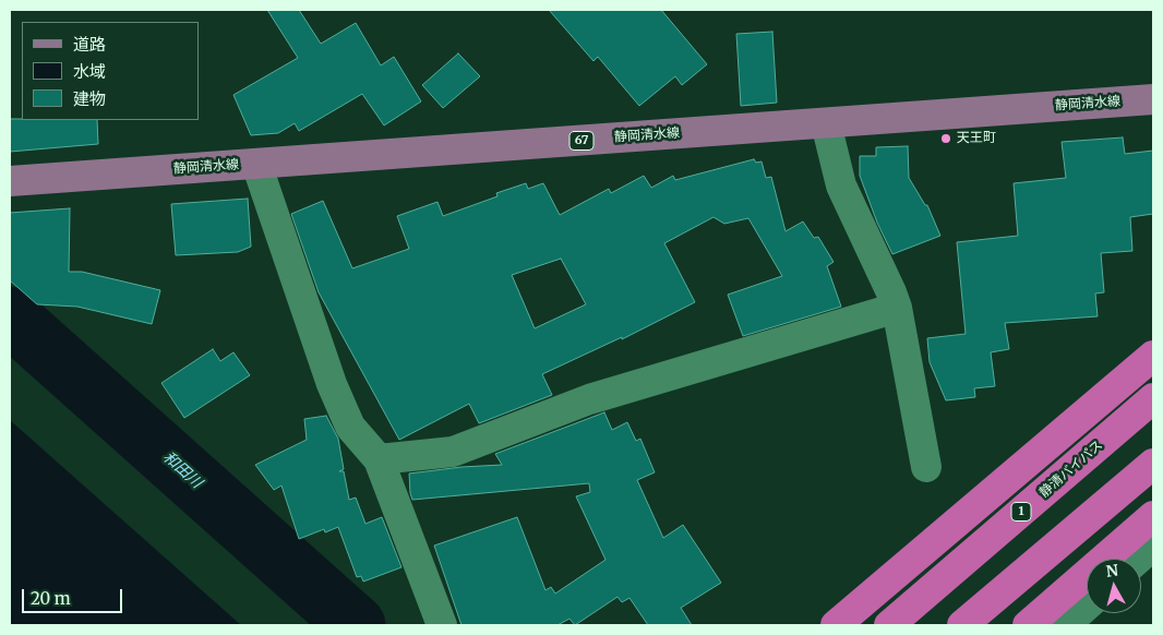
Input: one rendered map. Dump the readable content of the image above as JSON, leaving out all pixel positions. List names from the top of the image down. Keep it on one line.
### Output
{"streets":{"highway":["静清バイパス","1"],"main road":["静岡清水線","67"]},"water":["和田川"],"places":["天王町"],"legend":["道路","水域","建物"],"scale_bar":"20 m","north":"top"}
